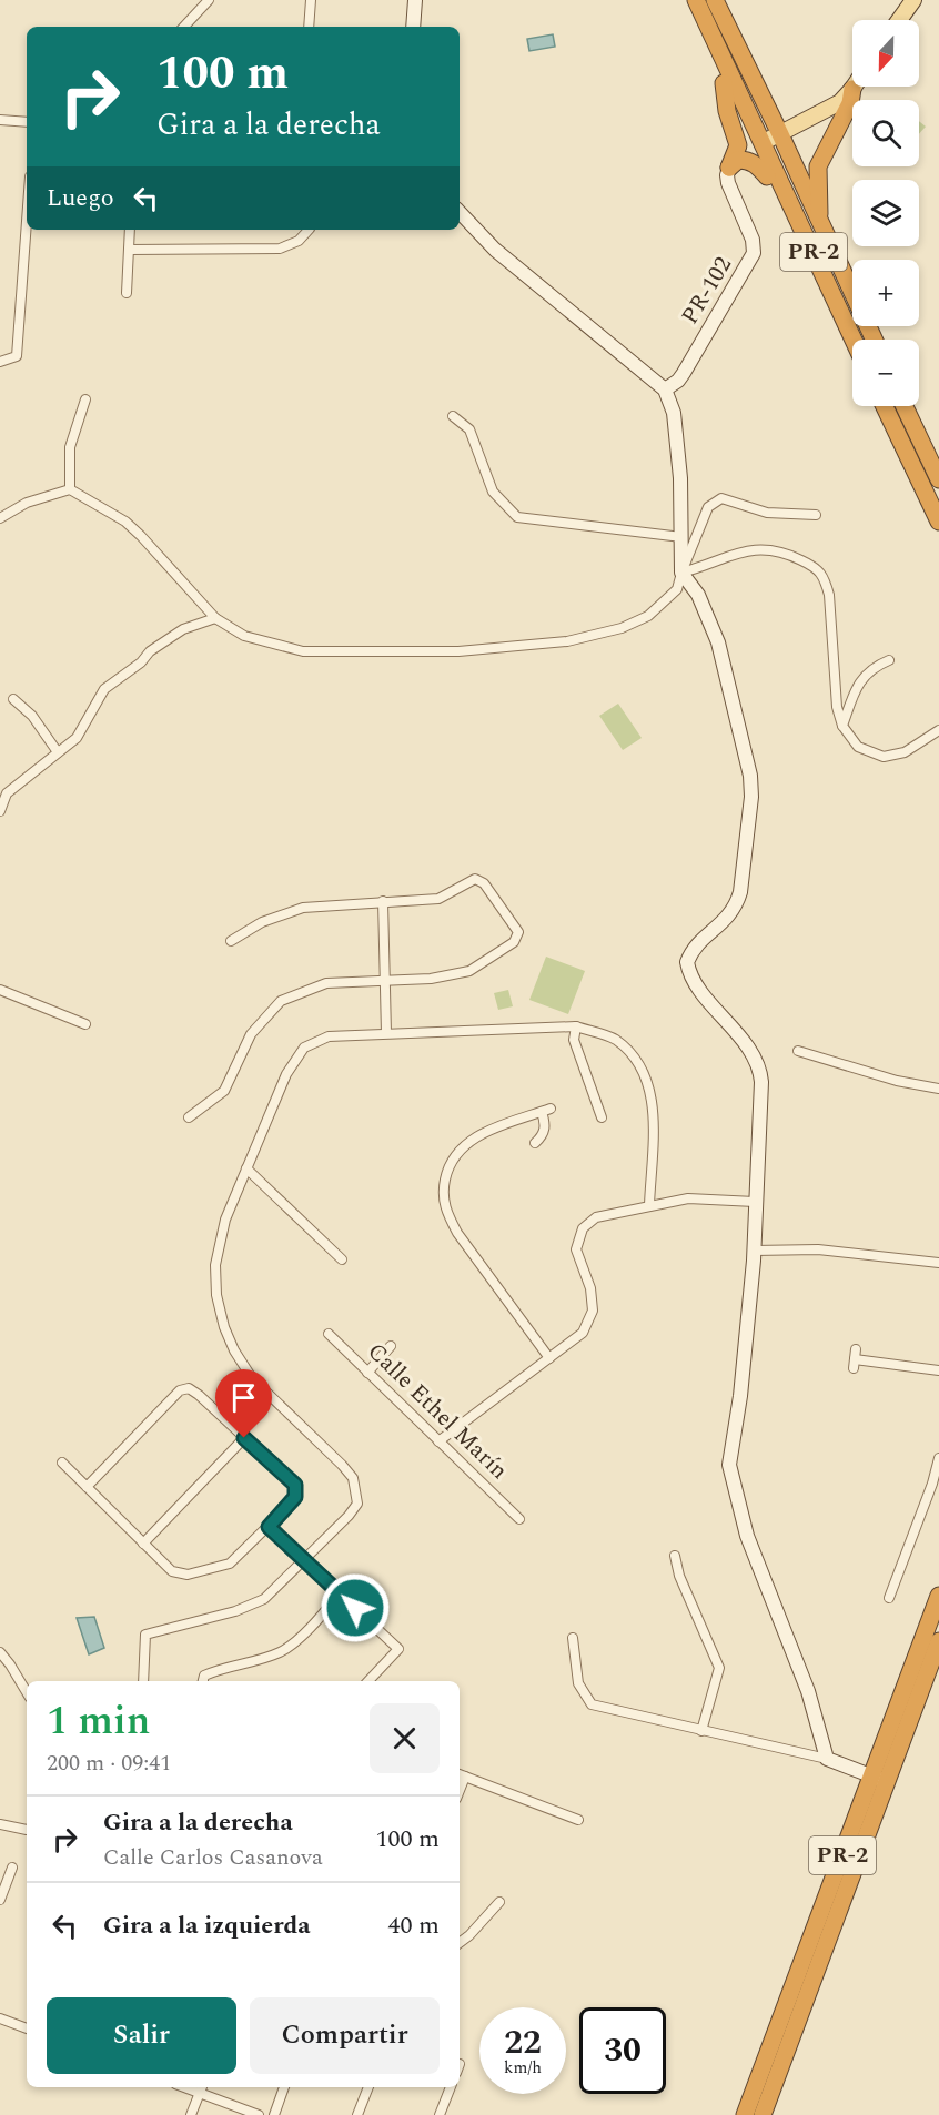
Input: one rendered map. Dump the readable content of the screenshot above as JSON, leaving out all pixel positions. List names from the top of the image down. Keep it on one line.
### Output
{"streets":{"highway":["PR-2"],"street":["PR-102","Calle Ethel Marín"]},"north":"bottom","page":{"map_buttons":["+","−"],"turn":["100 m","Gira a la derecha"],"then":"Luego","heading":["1 min","200 m · 09:41"],"list":[{"name":"Gira a la derecha","note":"Calle Carlos Casanova","value":"100 m"},{"name":"Gira a la izquierda","value":"40 m"}],"buttons":["Salir","Compartir"],"speed":"22 km/h","limit":"30"}}
